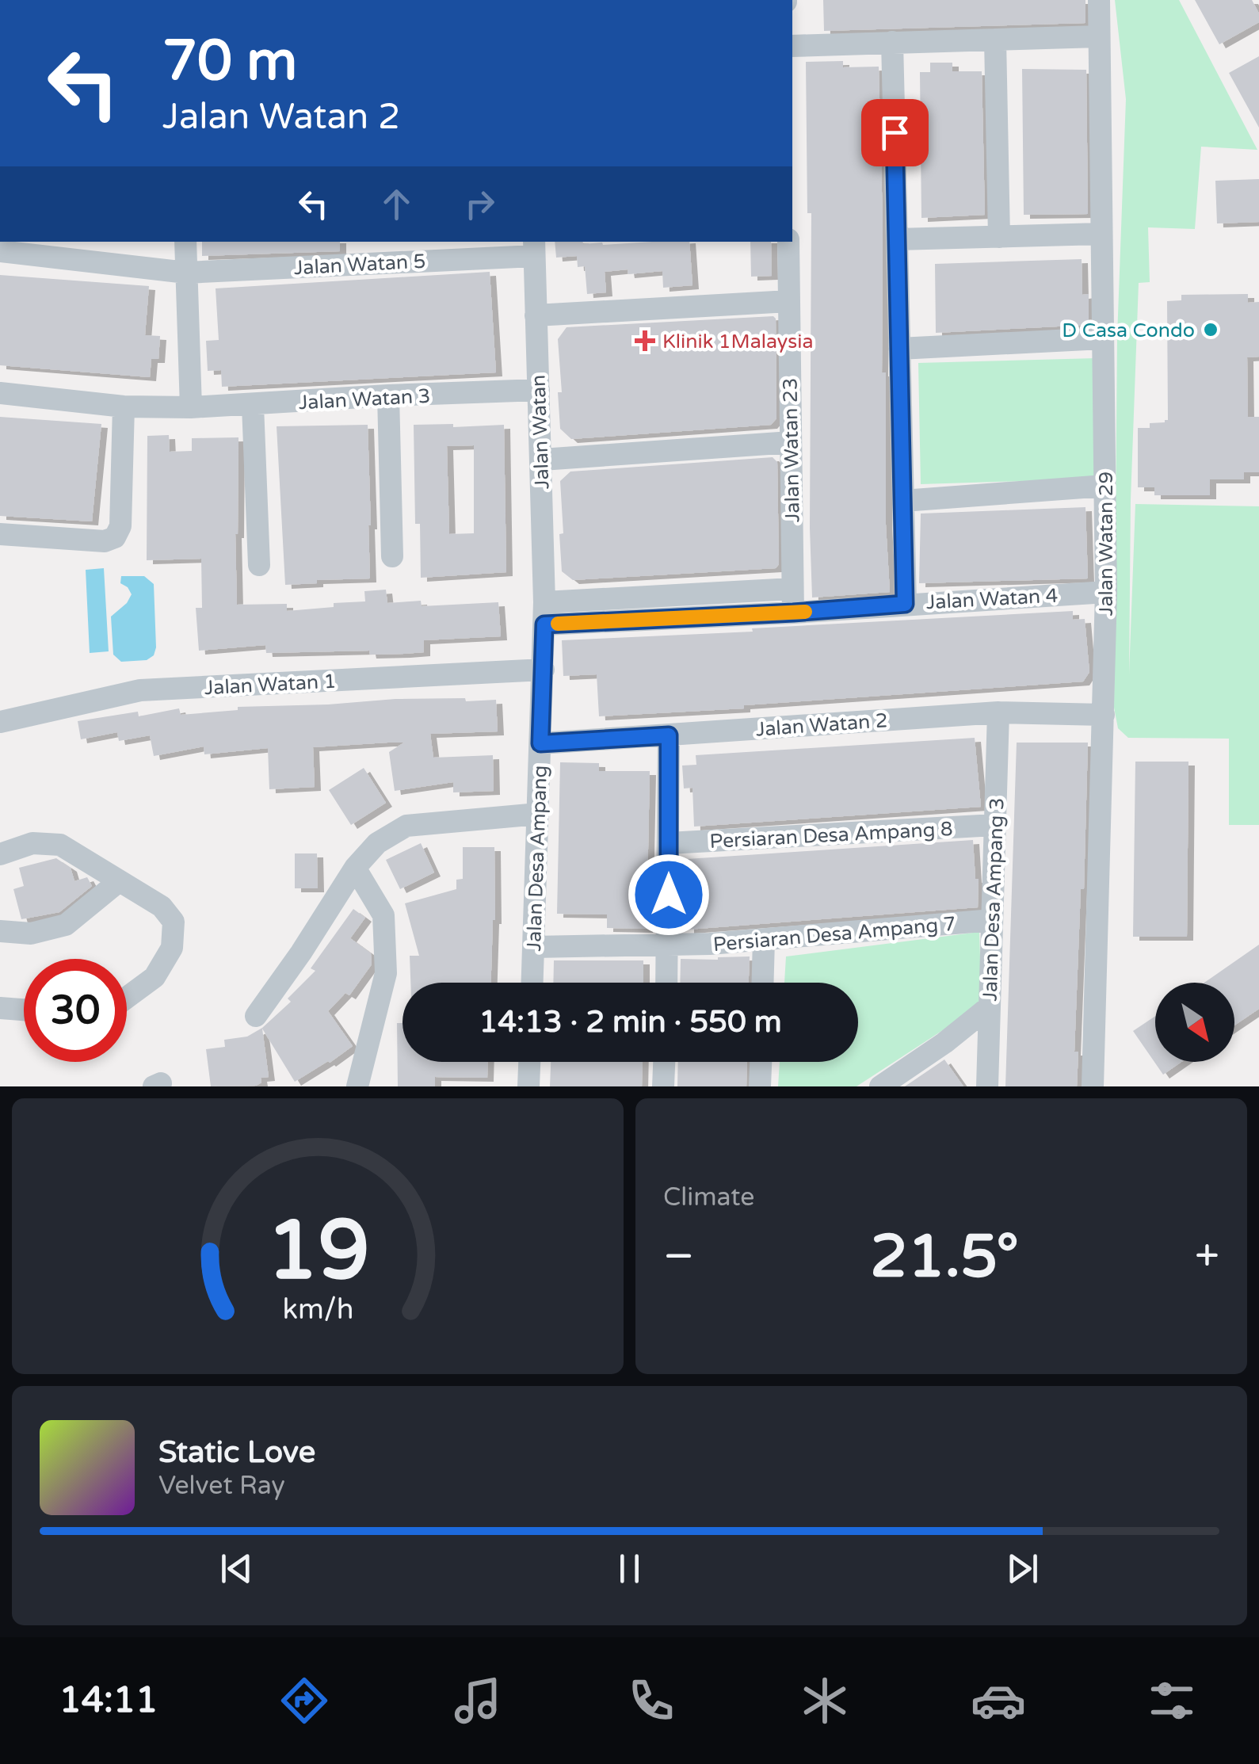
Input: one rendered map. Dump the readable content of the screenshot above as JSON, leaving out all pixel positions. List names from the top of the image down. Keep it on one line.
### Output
{"streets":{"street":["Jalan Watan 5","Jalan Watan 3","Jalan Watan","Jalan Watan 23","Jalan Watan 29","Jalan Watan 4","Jalan Watan 1","Jalan Watan 2","Persiaran Desa Ampang 8","Jalan Desa Ampang","Jalan Desa Ampang 3","Persiaran Desa Ampang 7"]},"crossings":[["Jalan Watan 5","Jalan Watan"],["Jalan Watan 3","Jalan Watan"],["Jalan Watan","Jalan Watan 4"],["Jalan Watan","Jalan Desa Ampang"],["Jalan Watan 23","Jalan Watan 4"],["Jalan Watan 29","Jalan Watan 4"],["Jalan Watan 29","Jalan Watan 2"],["Jalan Watan 4","Jalan Desa Ampang"],["Jalan Watan 1","Jalan Desa Ampang"],["Jalan Watan 2","Jalan Desa Ampang"],["Jalan Watan 2","Jalan Desa Ampang 3"],["Persiaran Desa Ampang 8","Jalan Desa Ampang 3"],["Jalan Desa Ampang","Persiaran Desa Ampang 7"],["Jalan Desa Ampang 3","Persiaran Desa Ampang 7"]],"places":{"other":["D Casa Condo"],"health":["Klinik 1Malaysia"]},"north":"bottom right","page":{"turn":["70 m","Jalan Watan 2"],"limit":"30","trip":"14:13 · 2 min · 550 m","tile":"Climate","heat":["−","21.5°","+"],"song":["Static Love","Velvet Ray"],"tabs":"14:11","gauge":["19","km/h"]}}
